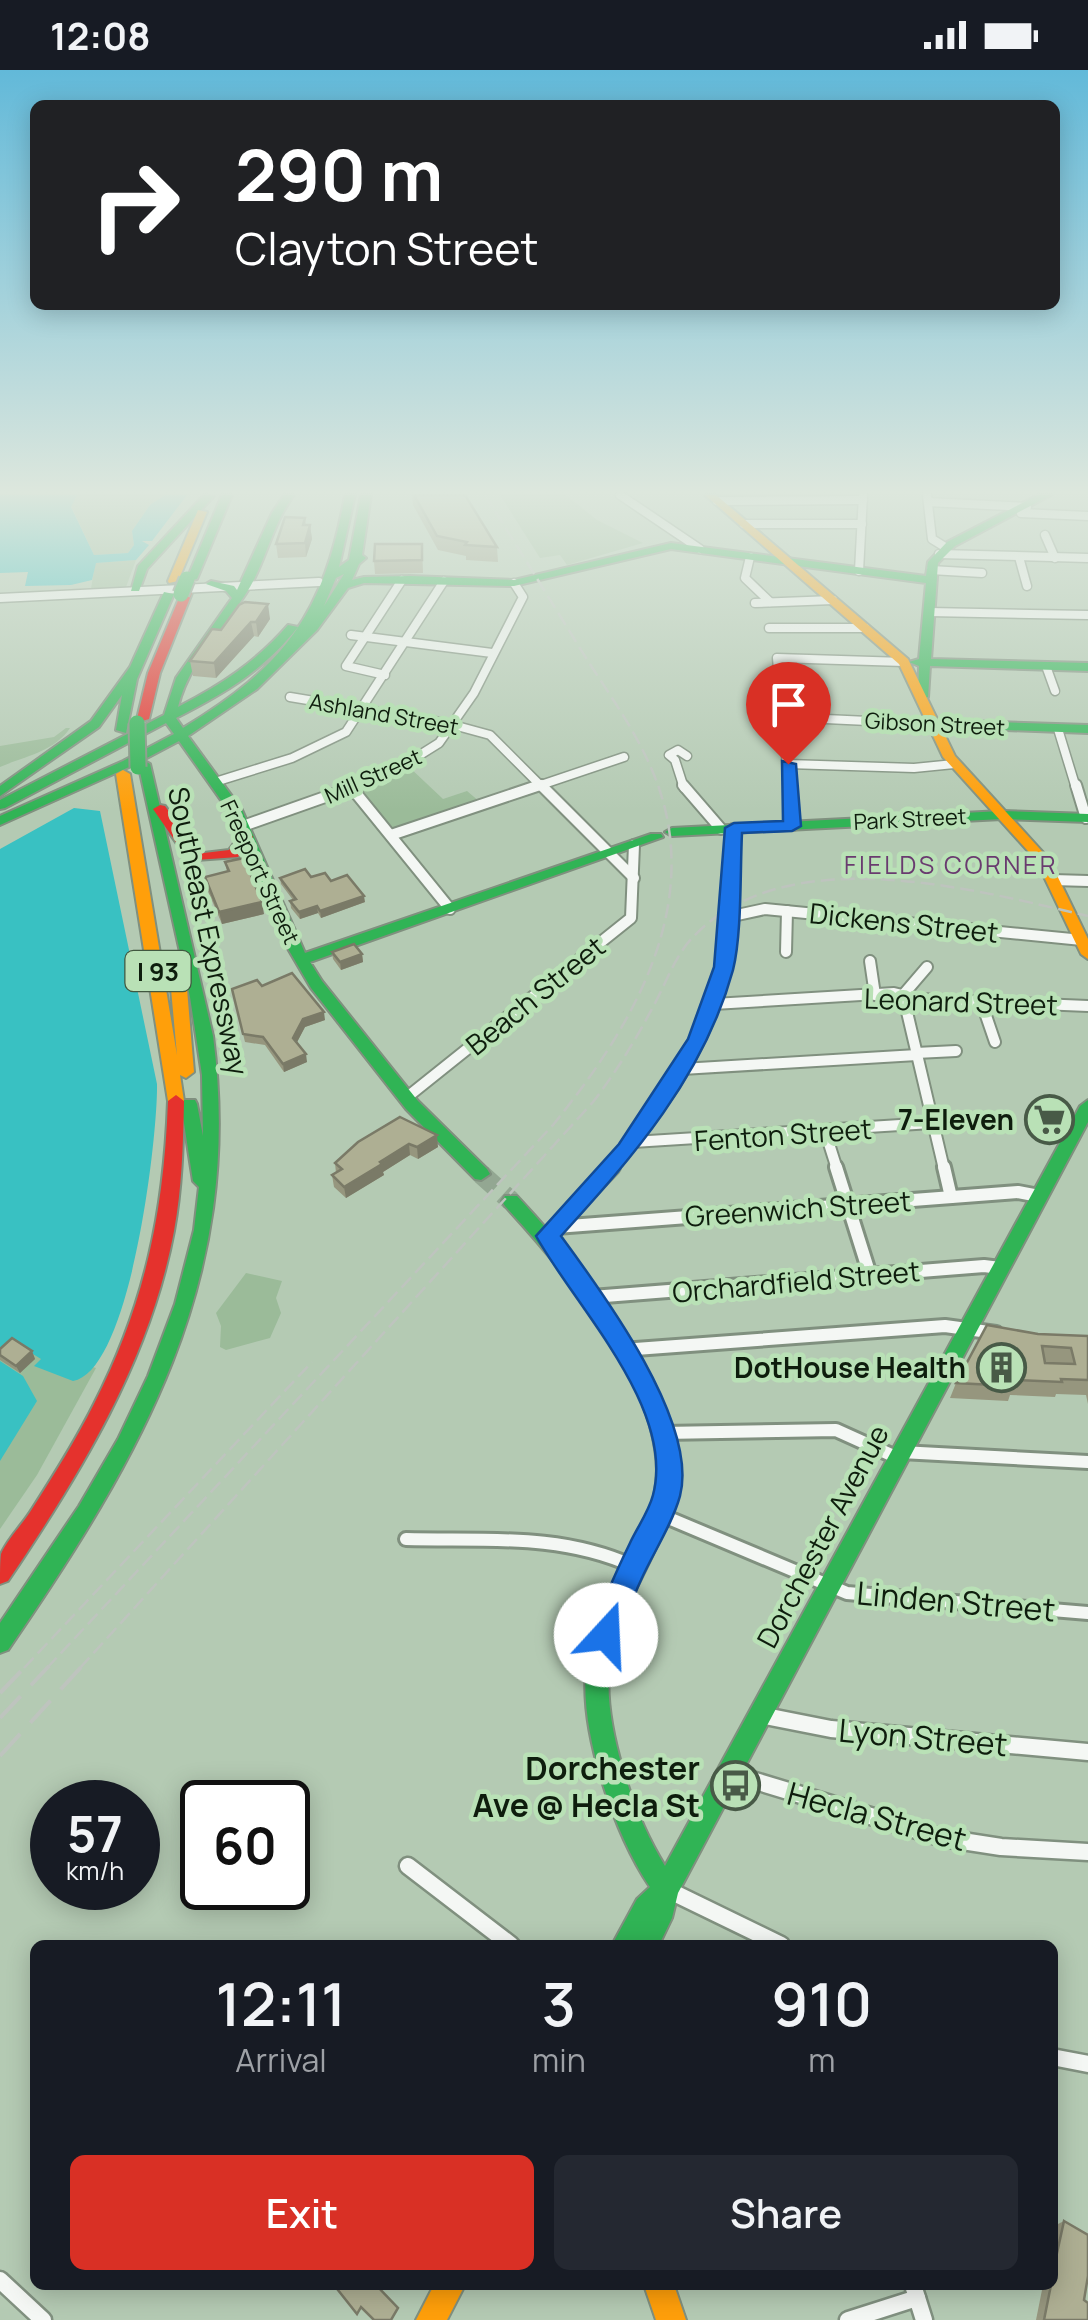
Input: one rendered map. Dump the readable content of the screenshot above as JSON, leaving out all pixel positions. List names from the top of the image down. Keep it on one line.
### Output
{"streets":{"main road":["Gibson Street","Park Street","Freeport Street","Southeast Expressway","I 93","Dorchester Avenue"],"street":["Ashland Street","Mill Street","Dickens Street","Beach Street","Leonard Street","Fenton Street","Greenwich Street","Orchardfield Street","Linden Street","Lyon Street","Hecla Street"]},"crossings":[["Ashland Street","Mill Street"],["Ashland Street","Park Street"],["Mill Street","Freeport Street"],["Park Street","Freeport Street"],["Park Street","Beach Street"],["Freeport Street","Beach Street"],["Southeast Expressway","I 93"],["Greenwich Street","Dorchester Avenue"],["Orchardfield Street","Dorchester Avenue"],["Dorchester Avenue","Linden Street"],["Dorchester Avenue","Lyon Street"],["Dorchester Avenue","Hecla Street"]],"districts":["FIELDS CORNER"],"places":{"supermarket":["7-Eleven"],"building":["DotHouse Health"],"bus stop":["Dorchester Ave @ Hecla St"]},"page":{"status":"12:08","turn":["290 m","Clayton Street"],"speed":"57 km/h","limit":"60","eta":["12:11","Arrival","3","min","910","m"],"buttons":["Exit","Share"]}}
